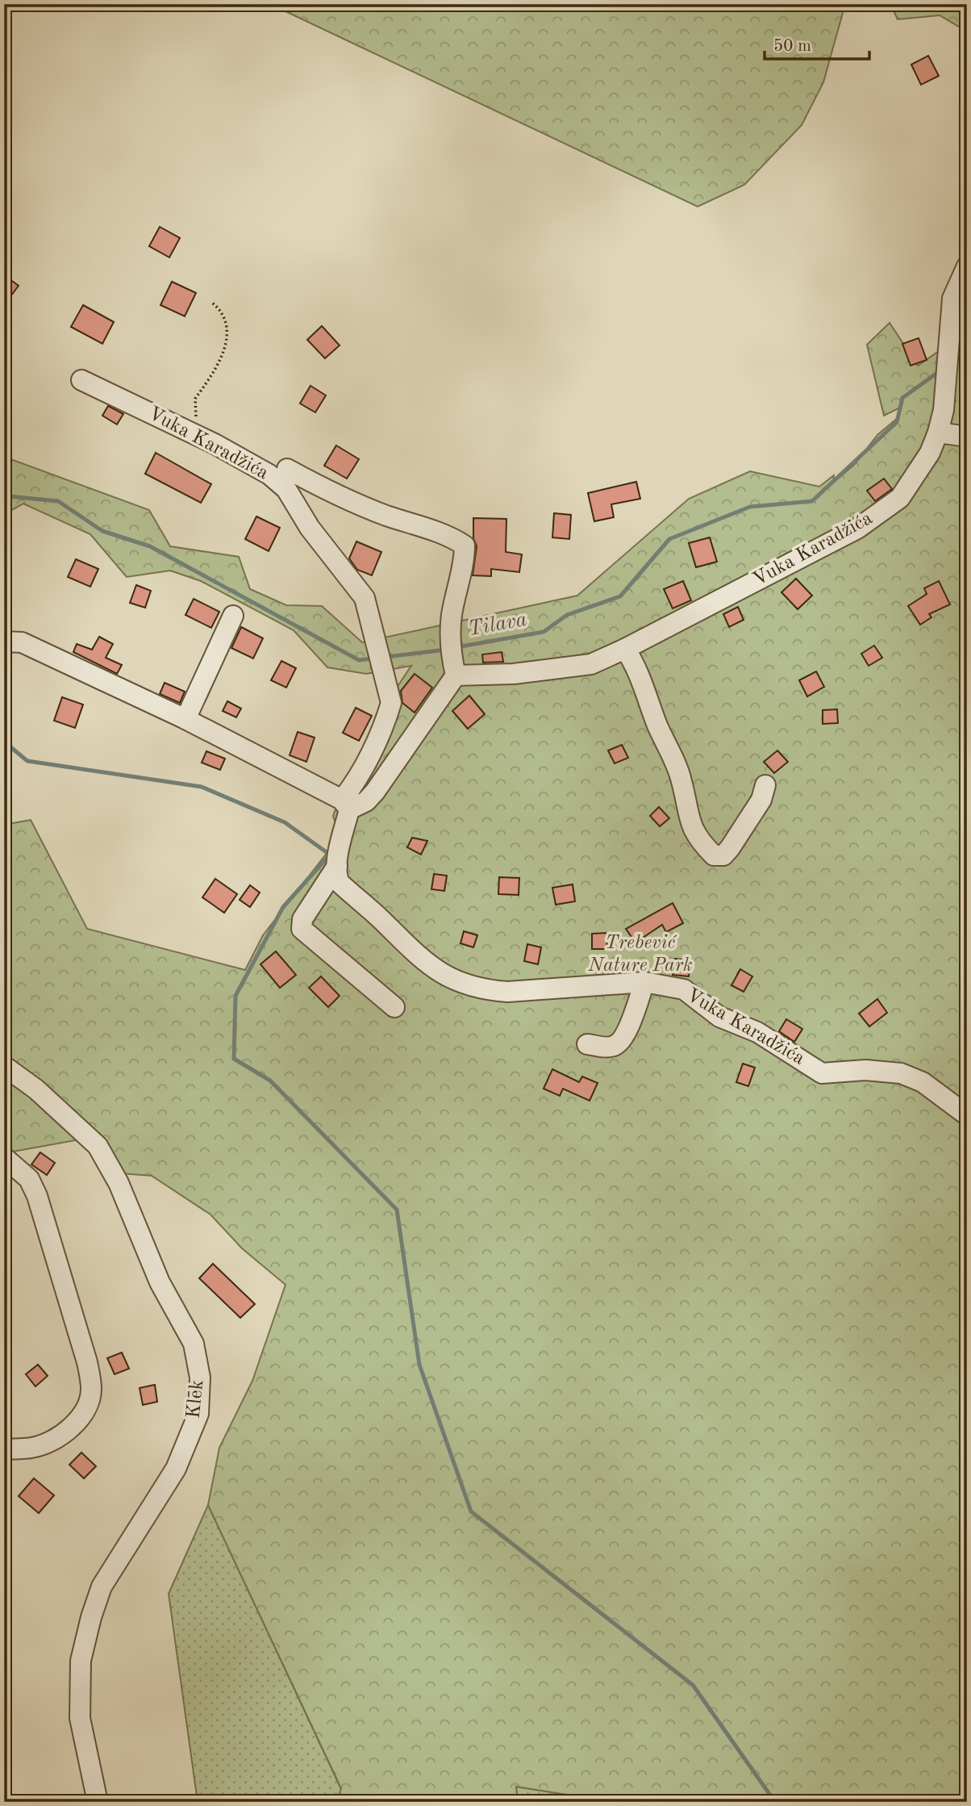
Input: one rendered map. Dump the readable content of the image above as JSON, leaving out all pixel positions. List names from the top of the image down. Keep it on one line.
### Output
{"streets":{"street":["Vuka Karadžića","Klek"]},"water":["Tilava"],"parks":["Trebević Nature Park"],"scale_bar":"50 m"}
